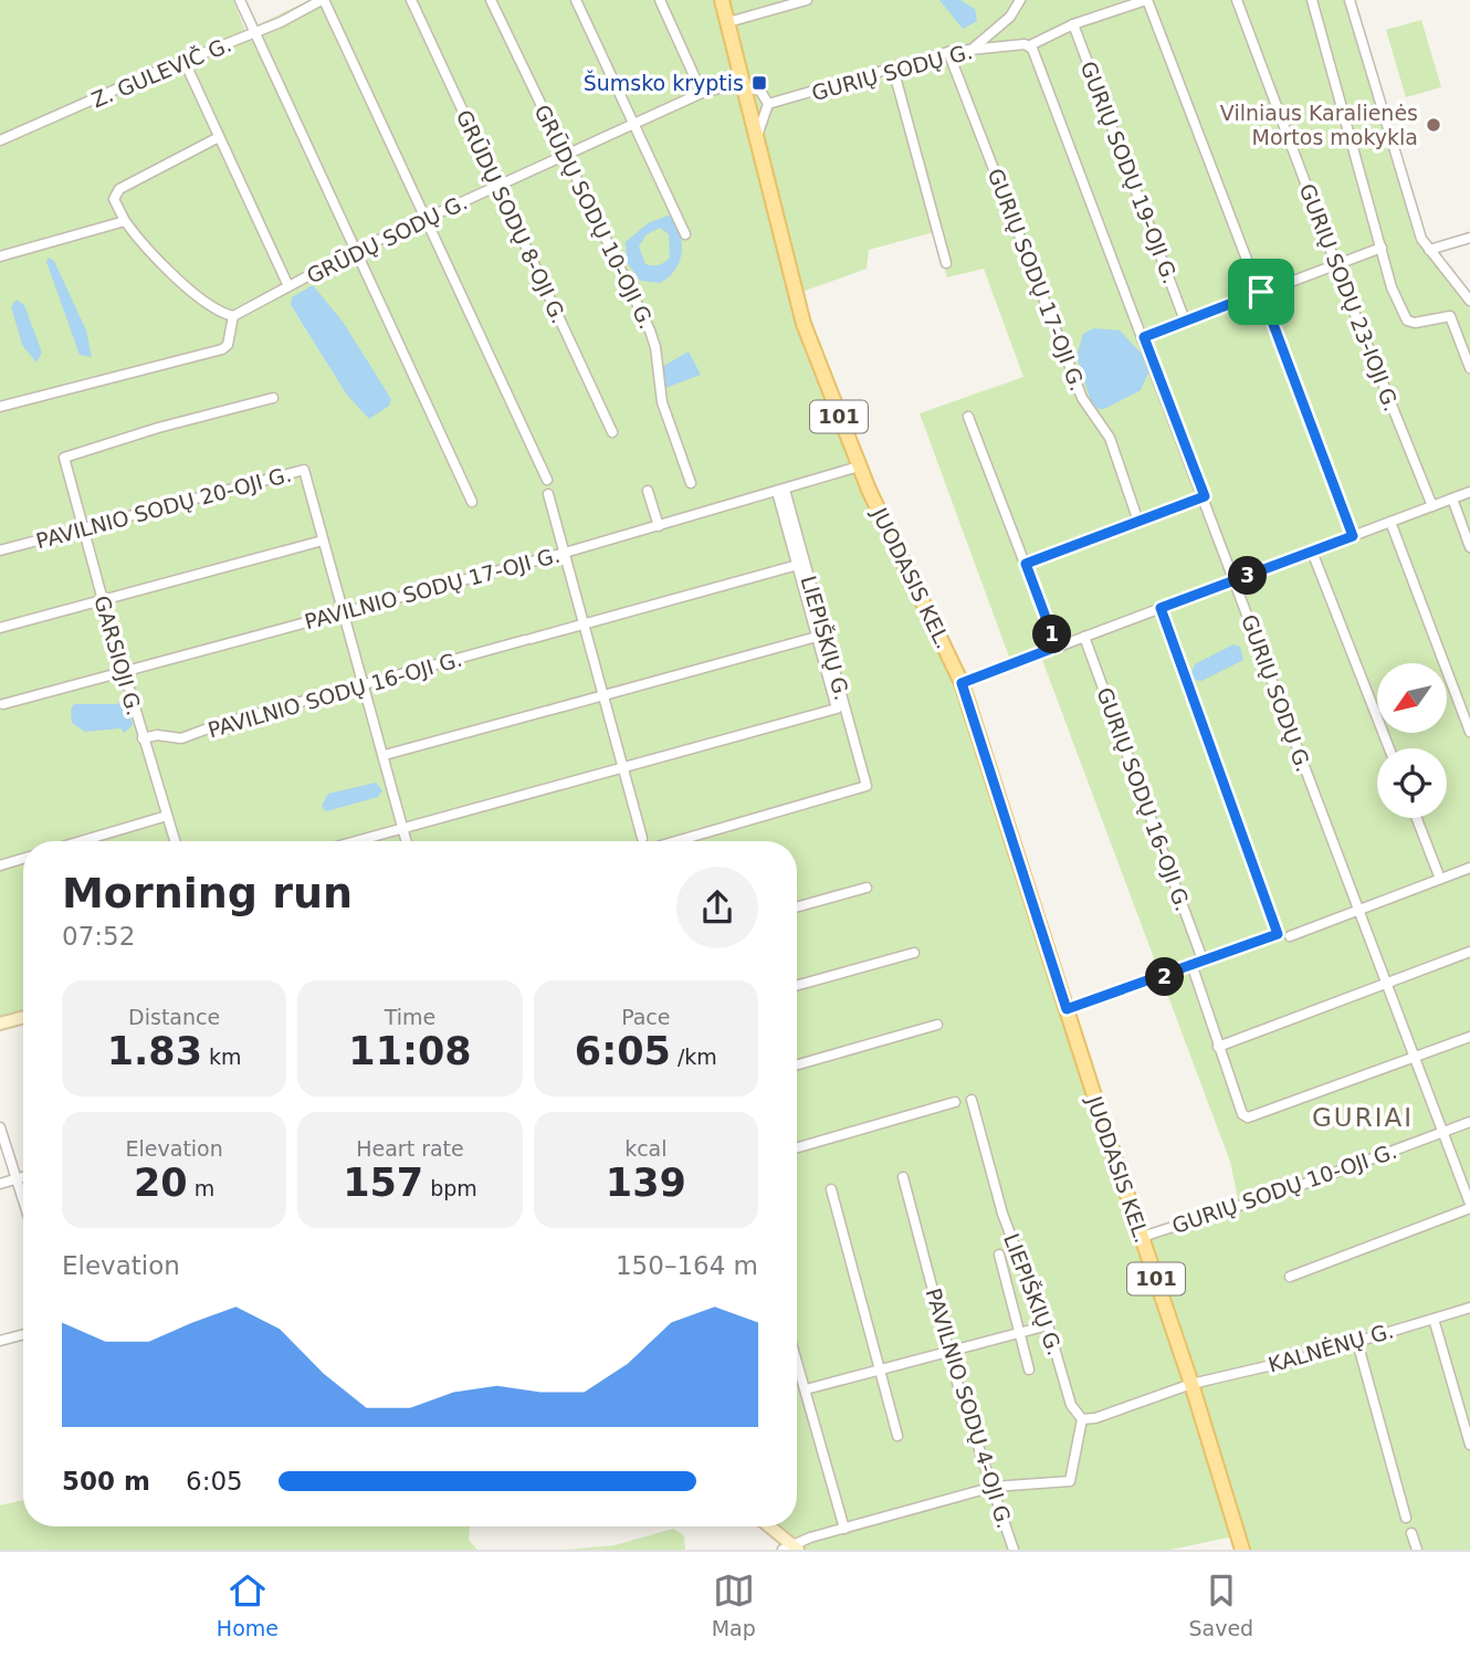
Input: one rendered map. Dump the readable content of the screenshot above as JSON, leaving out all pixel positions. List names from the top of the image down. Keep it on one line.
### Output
{"streets":{"main road":["101","JUODASIS KEL."],"street":["Z. GULEVIČ G.","GURIŲ SODŲ G.","GURIŲ SODŲ 19-OJI G.","GRŪDŲ SODŲ 8-OJI G.","GRŪDŲ SODŲ 10-OJI G.","GRŪDŲ SODŲ G.","GURIŲ SODŲ 17-OJI G.","GURIŲ SODŲ 23-IOJI G.","PAVILNIO SODŲ 20-OJI G.","PAVILNIO SODŲ 17-OJI G.","LIEPIŠKIŲ G.","GARSIOJI G.","PAVILNIO SODŲ 16-OJI G.","GURIŲ SODŲ 16-OJI G.","GURIŲ SODŲ 10-OJI G.","KALNĖNŲ G.","PAVILNIO SODŲ 4-OJI G."]},"crossings":[["GURIŲ SODŲ G.","GURIŲ SODŲ 17-OJI G."],["GURIŲ SODŲ G.","GURIŲ SODŲ 10-OJI G."],["GRŪDŲ SODŲ 8-OJI G.","GRŪDŲ SODŲ G."],["GRŪDŲ SODŲ 10-OJI G.","GRŪDŲ SODŲ G."],["GRŪDŲ SODŲ G.","101"],["101","JUODASIS KEL."],["PAVILNIO SODŲ 20-OJI G.","PAVILNIO SODŲ 17-OJI G."],["PAVILNIO SODŲ 20-OJI G.","GARSIOJI G."],["PAVILNIO SODŲ 20-OJI G.","PAVILNIO SODŲ 16-OJI G."],["JUODASIS KEL.","PAVILNIO SODŲ 17-OJI G."],["JUODASIS KEL.","GURIŲ SODŲ 10-OJI G."],["JUODASIS KEL.","KALNĖNŲ G."],["PAVILNIO SODŲ 17-OJI G.","LIEPIŠKIŲ G."],["PAVILNIO SODŲ 17-OJI G.","GARSIOJI G."],["GARSIOJI G.","PAVILNIO SODŲ 16-OJI G."]],"districts":["GURIAI"],"places":{"transit":["Šumsko kryptis"],"other":["Vilniaus Karalienės Mortos mokykla"]},"north":"bottom left","page":{"pins":["3","1","2"],"heading":["Morning run","07:52"],"stats":[["Distance","1.83 km"],["Time","11:08"],["Pace","6:05 /km"],["Elevation","20 m"],["Heart rate","157 bpm"],["kcal","139"]],"chart":["Elevation","150–164 m"],"list":[{"name":"500 m","note":"6:05"}],"tabs":["Home","Map","Saved"]}}
